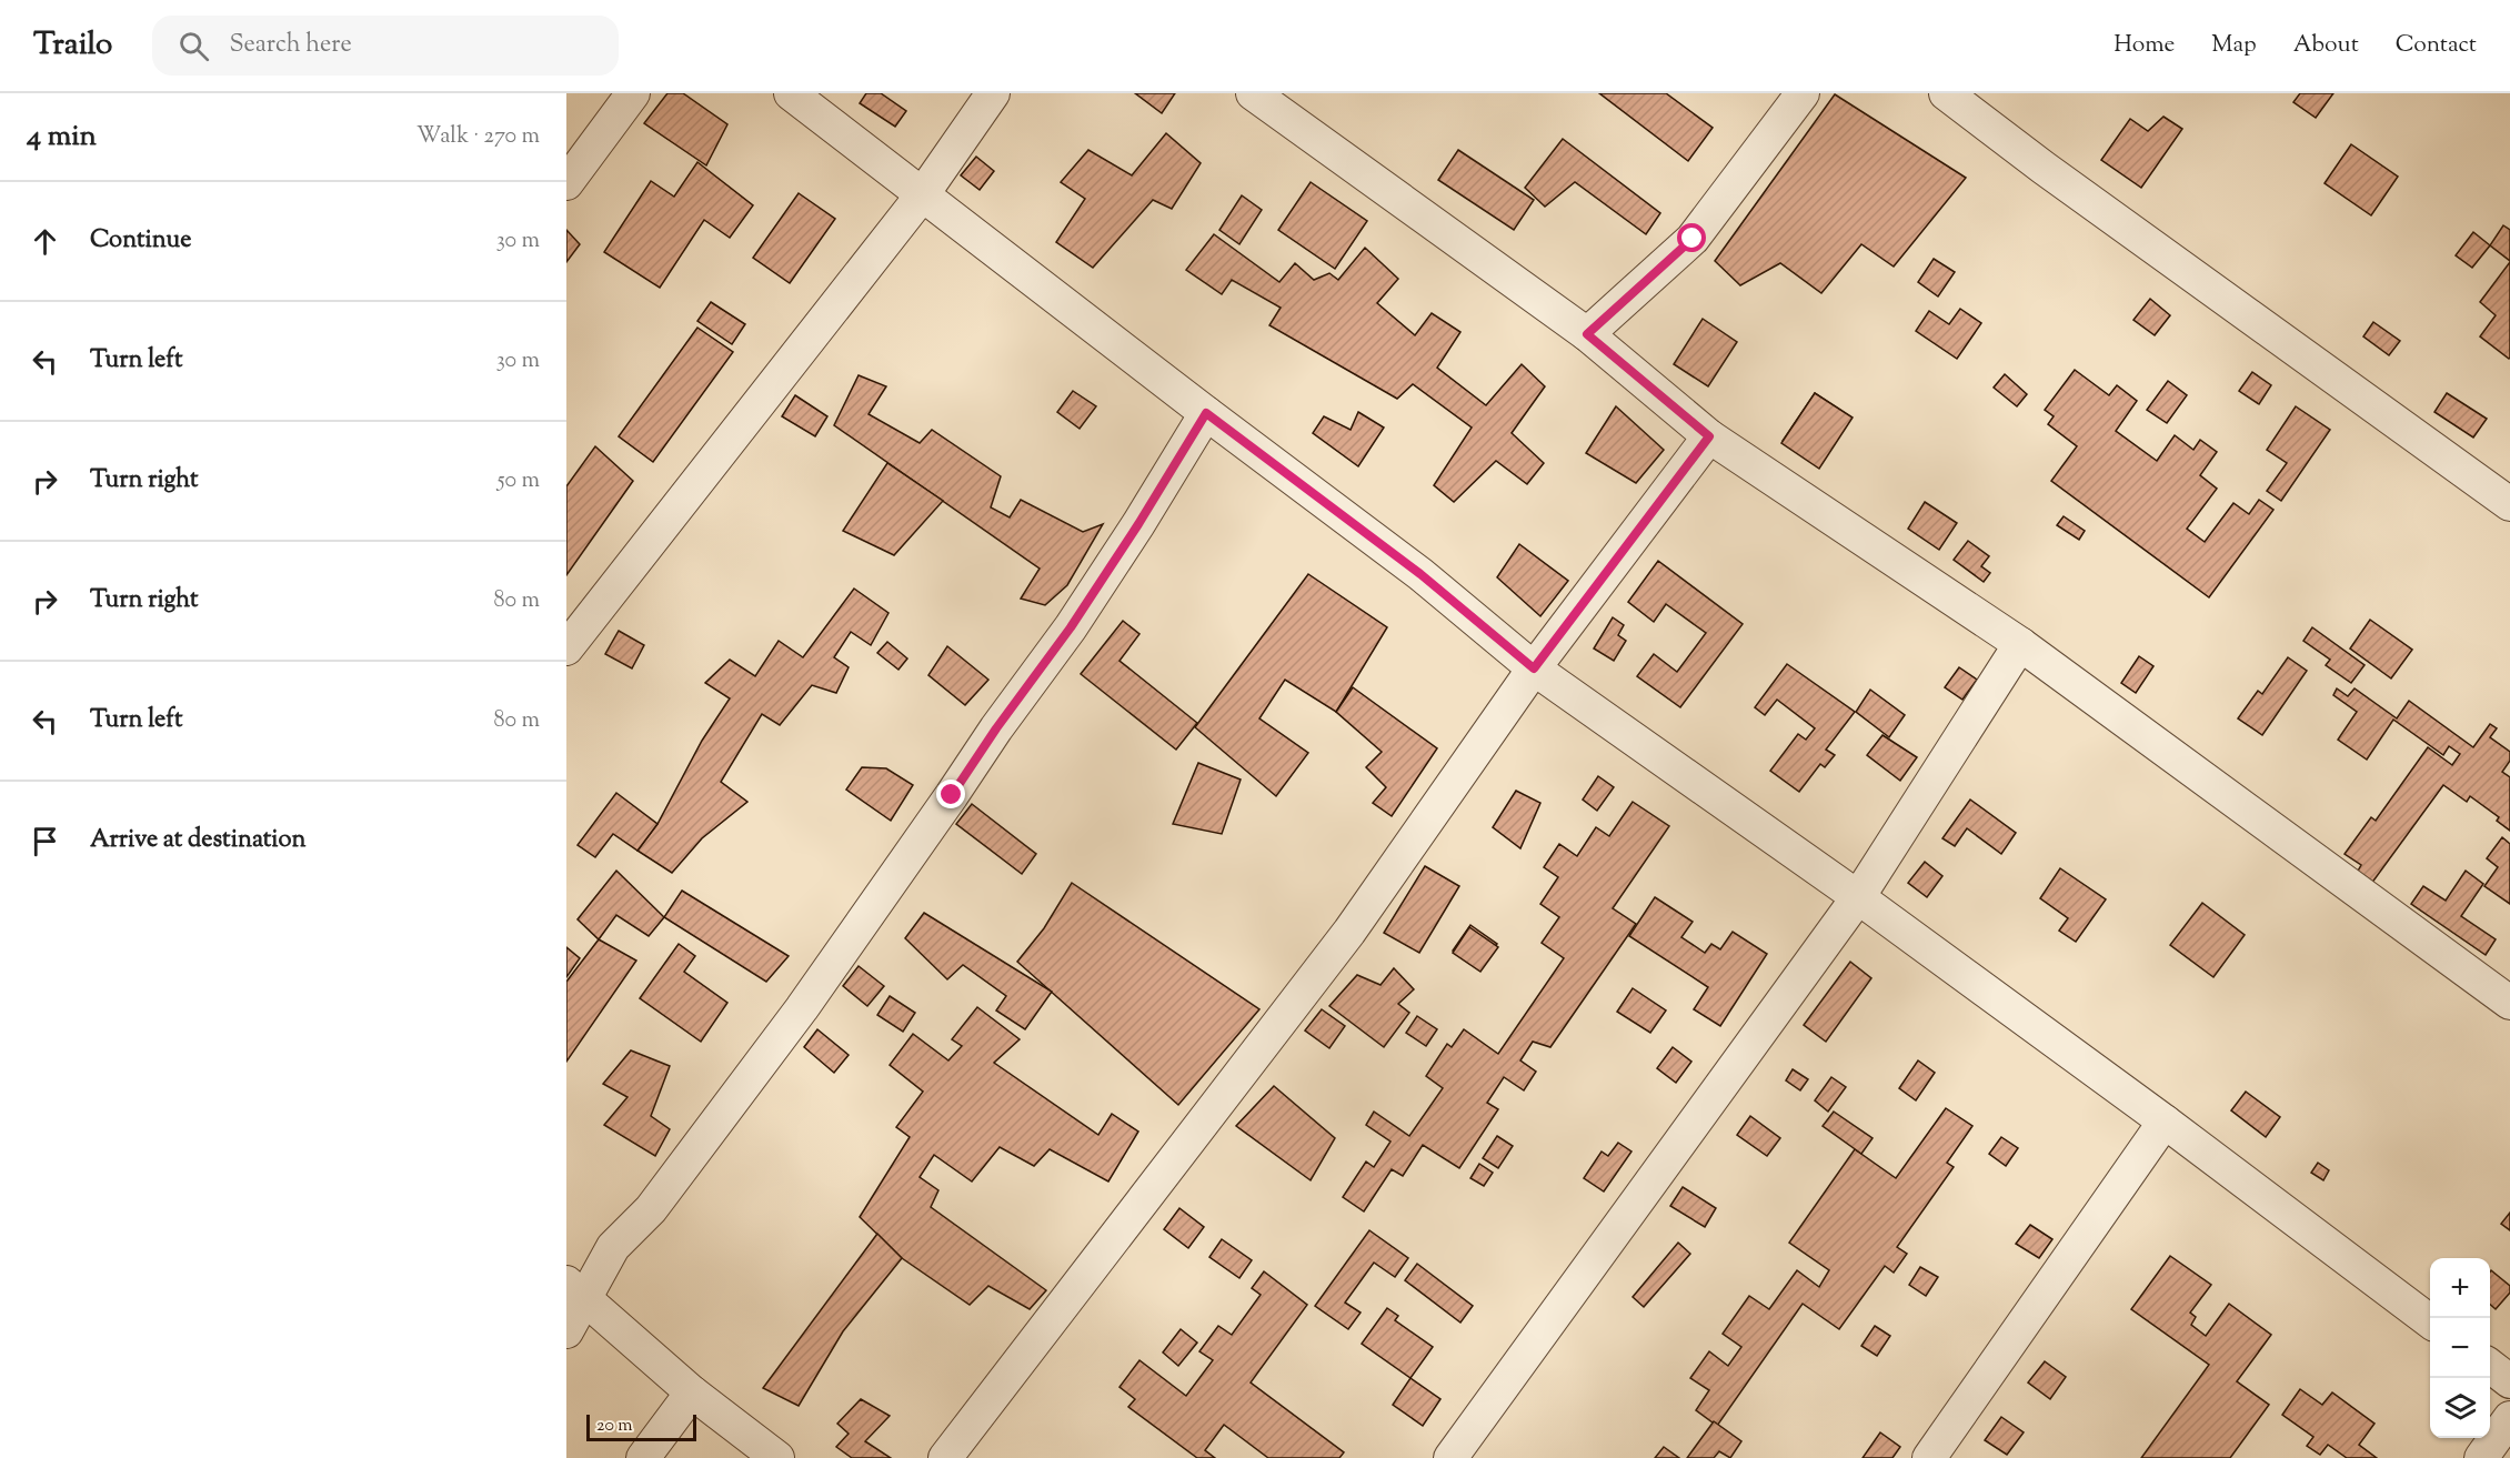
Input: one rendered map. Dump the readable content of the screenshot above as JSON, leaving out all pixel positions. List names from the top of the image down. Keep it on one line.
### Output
{"scale_bar":"20 m","page":{"header":"Trailo","search":"Search here","nav":["Home","Map","About","Contact"],"heading":["4 min","Walk · 270 m"],"list":[["Continue","30 m"],["Turn left","30 m"],["Turn right","50 m"],["Turn right","80 m"],["Turn left","80 m"],"Arrive at destination"],"map_buttons":["+","−"],"scale":"20 m"}}
